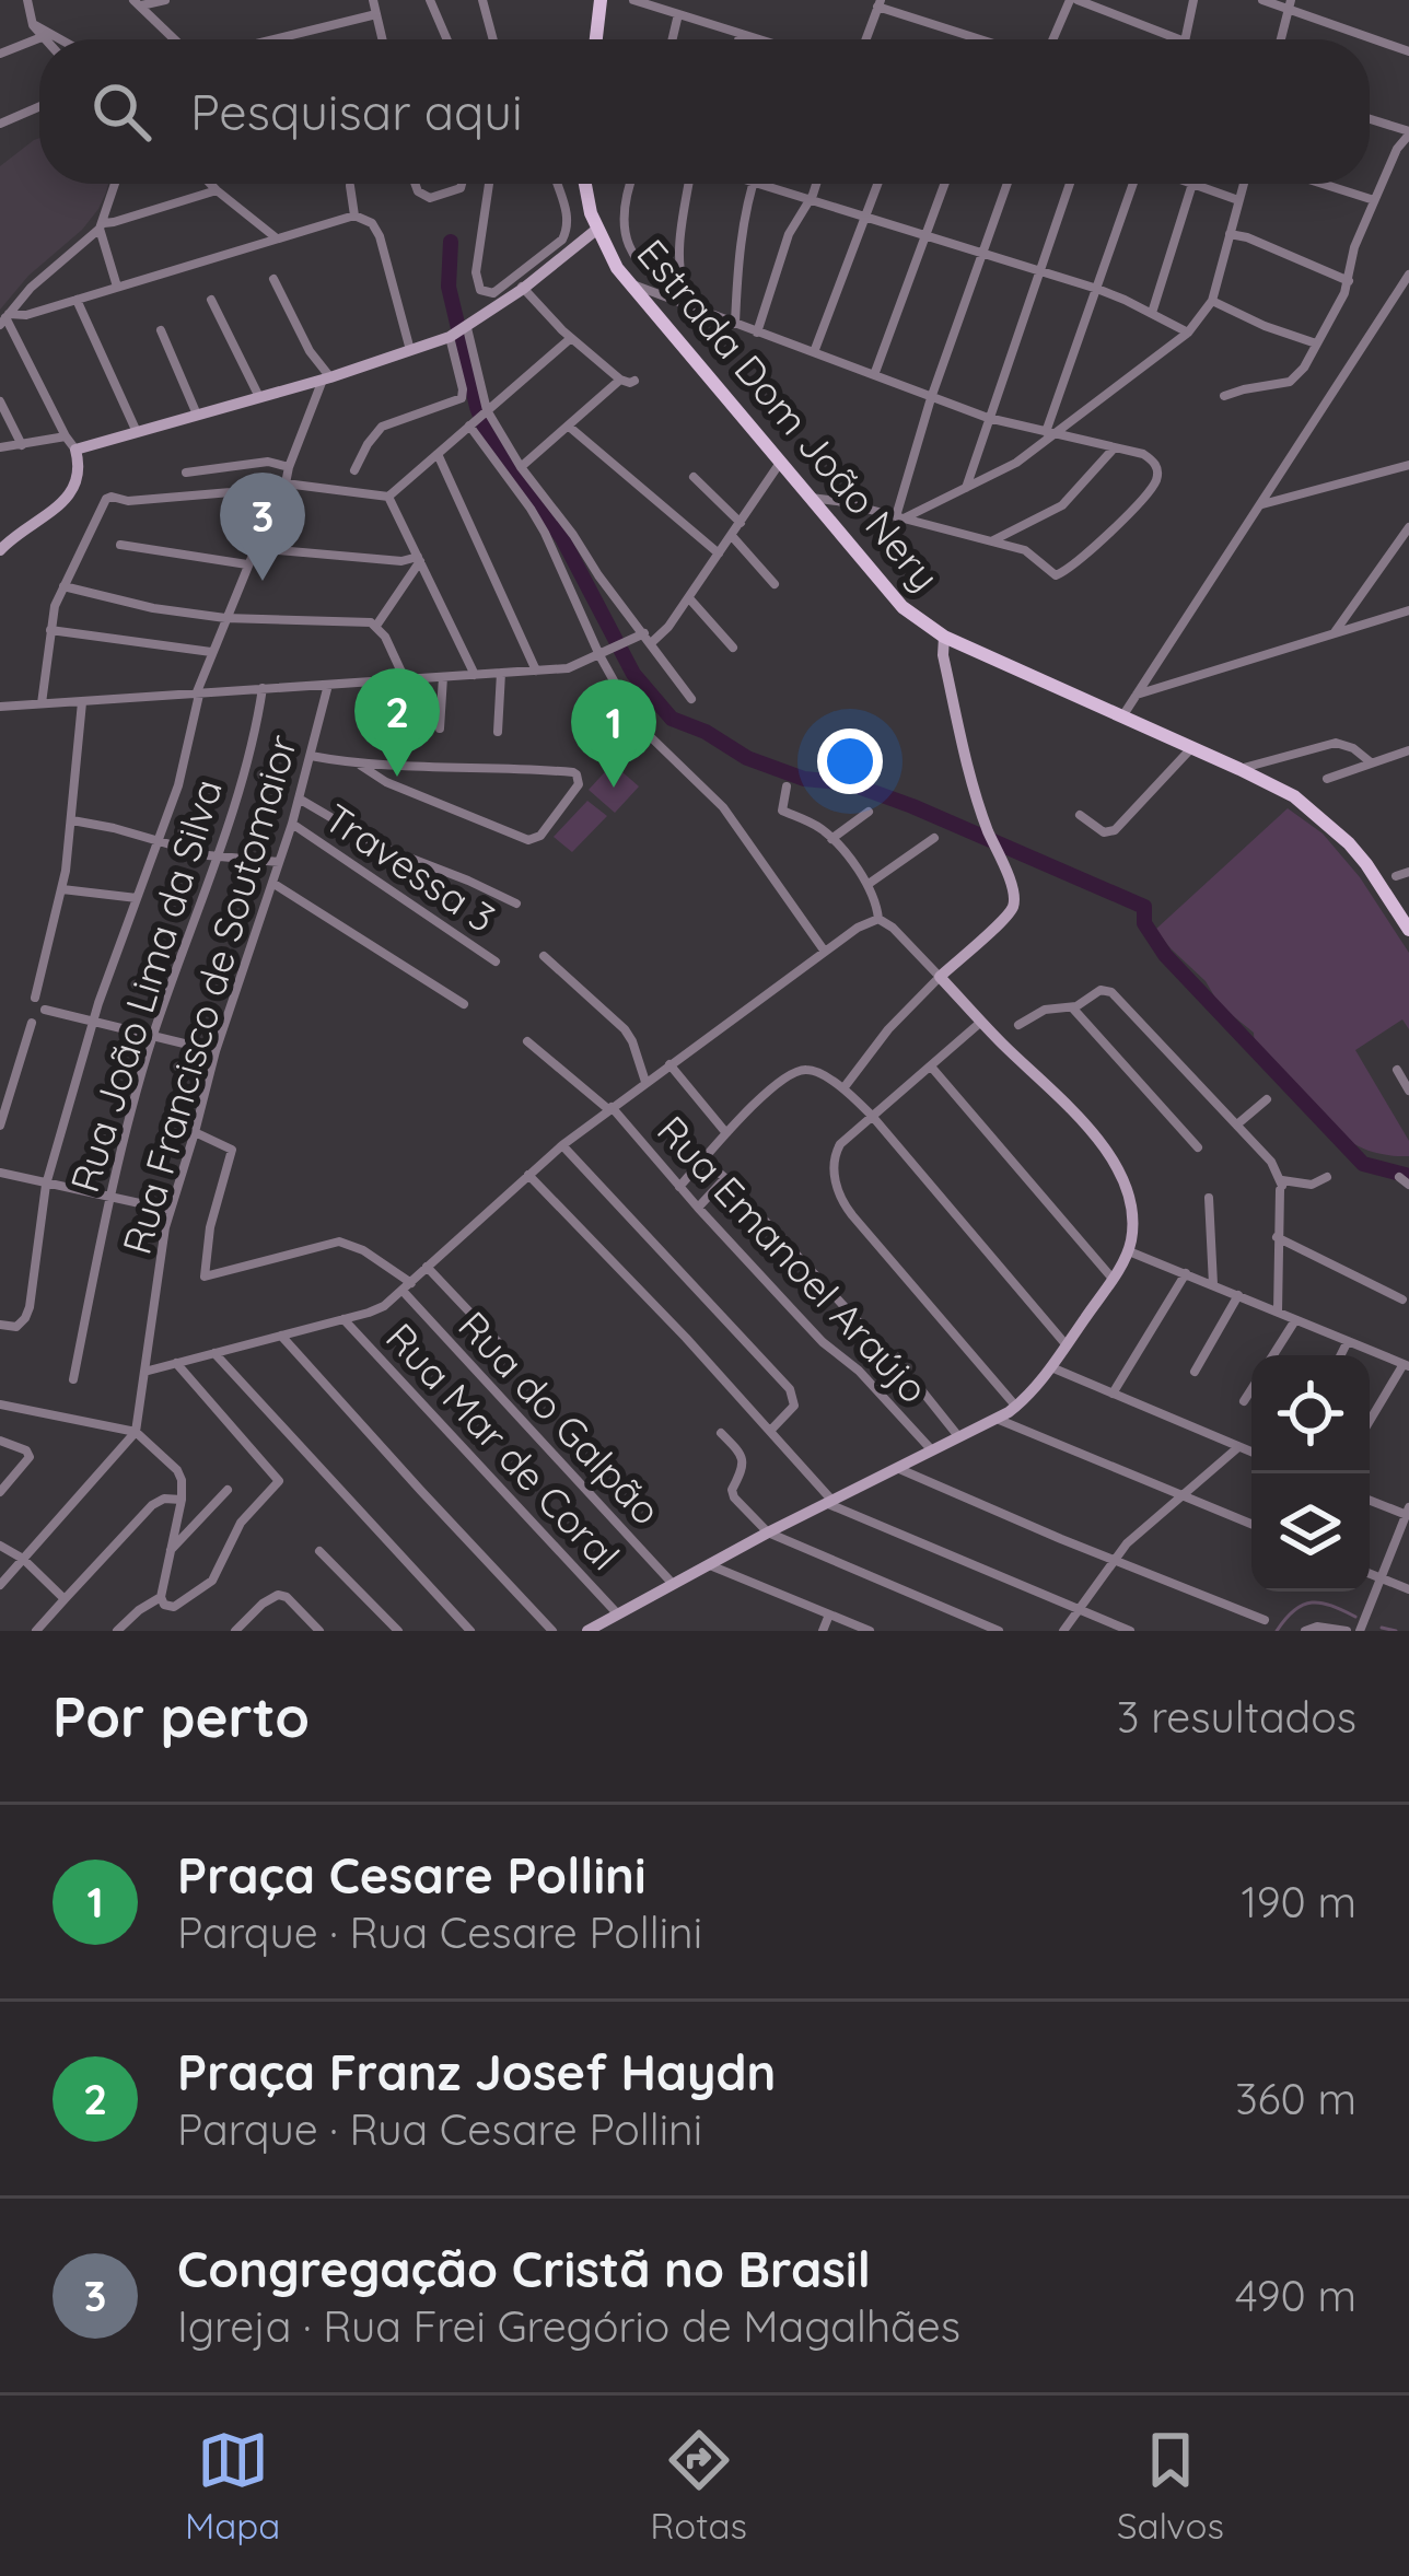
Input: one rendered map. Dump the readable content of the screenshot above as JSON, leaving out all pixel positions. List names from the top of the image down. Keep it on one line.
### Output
{"streets":{"main road":["Estrada Dom João Nery"],"street":["Travessa 3","Rua João Lima da Silva","Rua Francisco de Soutomaior","Rua Emanoel Araújo","Rua do Galpão","Rua Mar de Coral"]},"crossings":[["Travessa 3","Rua Francisco de Soutomaior"],["Rua Francisco de Soutomaior","Rua do Galpão"]],"page":{"search":"Pesquisar aqui","pins":["3","2","1"],"heading":["Por perto","3 resultados"],"list":[{"mark":"1","name":"Praça Cesare Pollini","note":"Parque · Rua Cesare Pollini","value":"190 m"},{"mark":"2","name":"Praça Franz Josef Haydn","note":"Parque · Rua Cesare Pollini","value":"360 m"},{"mark":"3","name":"Congregação Cristã no Brasil","note":"Igreja · Rua Frei Gregório de Magalhães","value":"490 m"}],"nav":["Mapa","Rotas","Salvos"]}}
